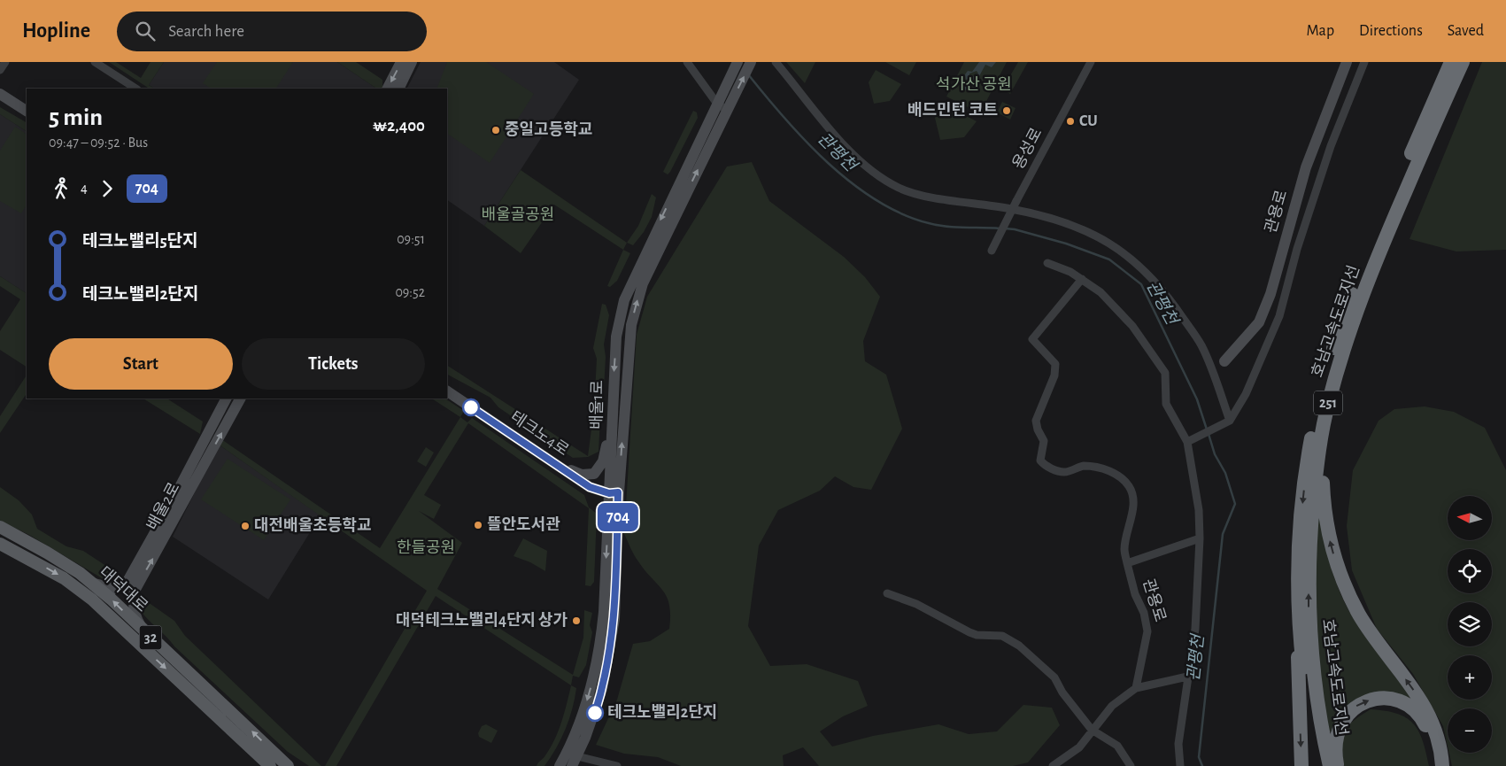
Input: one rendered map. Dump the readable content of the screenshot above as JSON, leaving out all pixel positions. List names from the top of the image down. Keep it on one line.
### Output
{"streets":{"highway":["호남고속도로지선","251"],"main road":["관용로","배울1로","테크노4로","배울2로","대덕대로","32"],"street":["용성로"]},"crossings":[["배울1로","테크노4로"],["배울2로","대덕대로"]],"one_way":["배울2로"],"water":["관평천"],"parks":["석가산 공원","배울골공원","한들공원"],"places":["배드민턴 코트","CU","중일고등학교","뜰안도서관","대전배울초등학교","대덕테크노밸리4단지 상가","테크노밸리2단지"],"lines":["bus line 704"],"north":"left","page":{"header":"Hopline","search":"Search here","nav":["Map","Directions","Saved"],"on_map":"704","heading":["5 min","09:47 – 09:52 · Bus","₩2,400"],"legs":["4","704"],"list":[{"name":"테크노밸리5단지","value":"09:51"},{"name":"테크노밸리2단지","value":"09:52"}],"buttons":["Start","Tickets"],"map_buttons":["+","−"]}}
